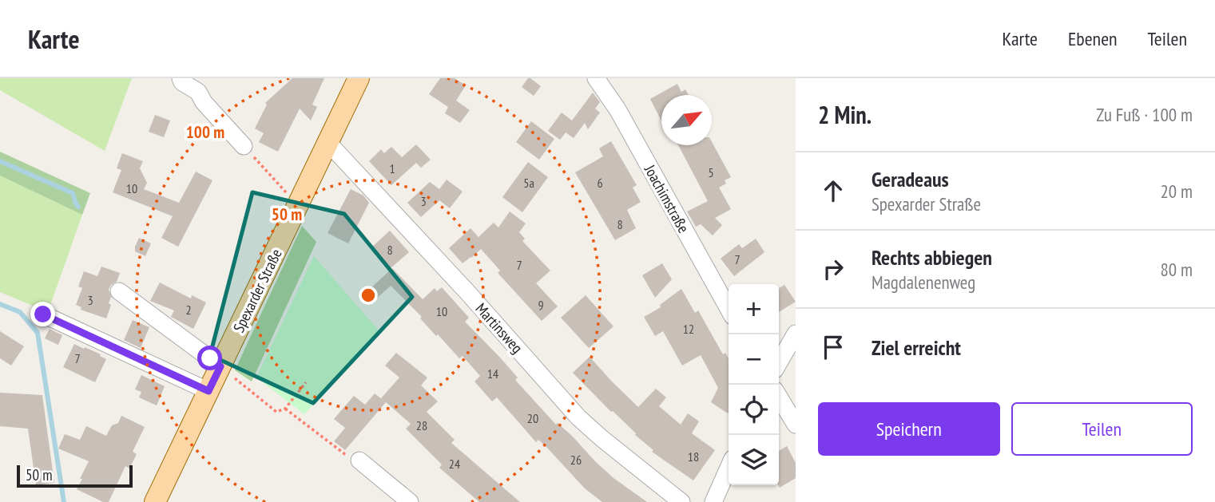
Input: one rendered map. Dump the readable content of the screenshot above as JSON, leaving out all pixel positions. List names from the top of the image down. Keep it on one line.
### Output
{"streets":{"main road":["Spexarder Straße"],"street":["Joachimstraße","Martinsweg"]},"crossings":[["Spexarder Straße","Martinsweg"]],"house_numbers":["1","5","5a","6","10","3","8","8","7","7","3","9","2","10","12","7","14","20","28","18","26","24"],"scale_bar":"50 m","north":"top right","page":{"header":"Karte","nav":["Karte","Ebenen","Teilen"],"heading":["2 Min.","Zu Fuß · 100 m"],"list":[["Geradeaus","Spexarder Straße","20 m"],["Rechts abbiegen","Magdalenenweg","80 m"],"Ziel erreicht"],"map_buttons":["+","−"],"buttons":["Speichern","Teilen"],"scale":"50 m"},"rings":["100 m","50 m"]}
